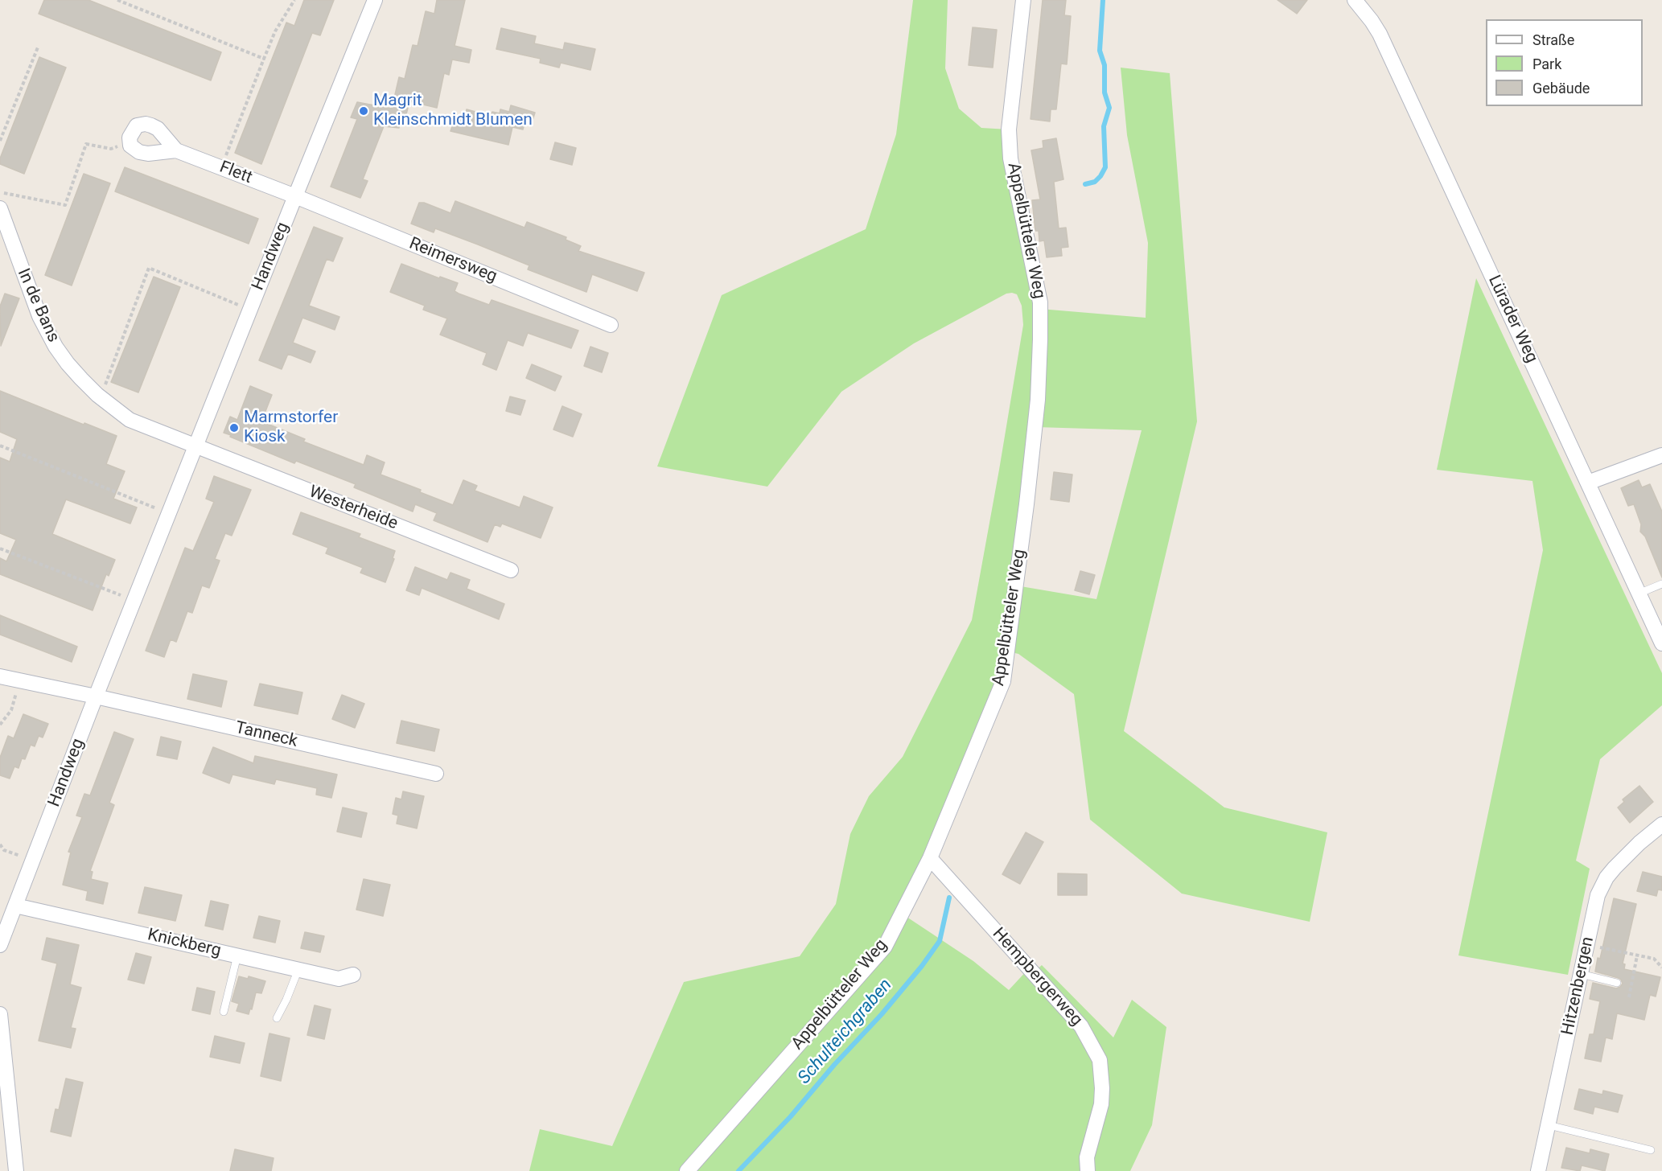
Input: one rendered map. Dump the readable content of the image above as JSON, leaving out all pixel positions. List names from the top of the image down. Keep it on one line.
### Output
{"streets":{"street":["Flett","Appelbütteler Weg","Handweg","Reimersweg","In de Bans","Lürader Weg","Westerheide","Tanneck","Knickberg","Hempbergerweg","Hitzenbergen"]},"crossings":[["Flett","Handweg"],["Flett","Reimersweg"],["Appelbütteler Weg","Hempbergerweg"],["Handweg","Reimersweg"],["Handweg","In de Bans"],["Handweg","Westerheide"],["Handweg","Tanneck"],["Handweg","Knickberg"],["In de Bans","Westerheide"]],"water":["Schulteichgraben"],"places":["Magrit Kleinschmidt Blumen","Marmstorfer Kiosk"],"legend":["Straße","Park","Gebäude"]}
